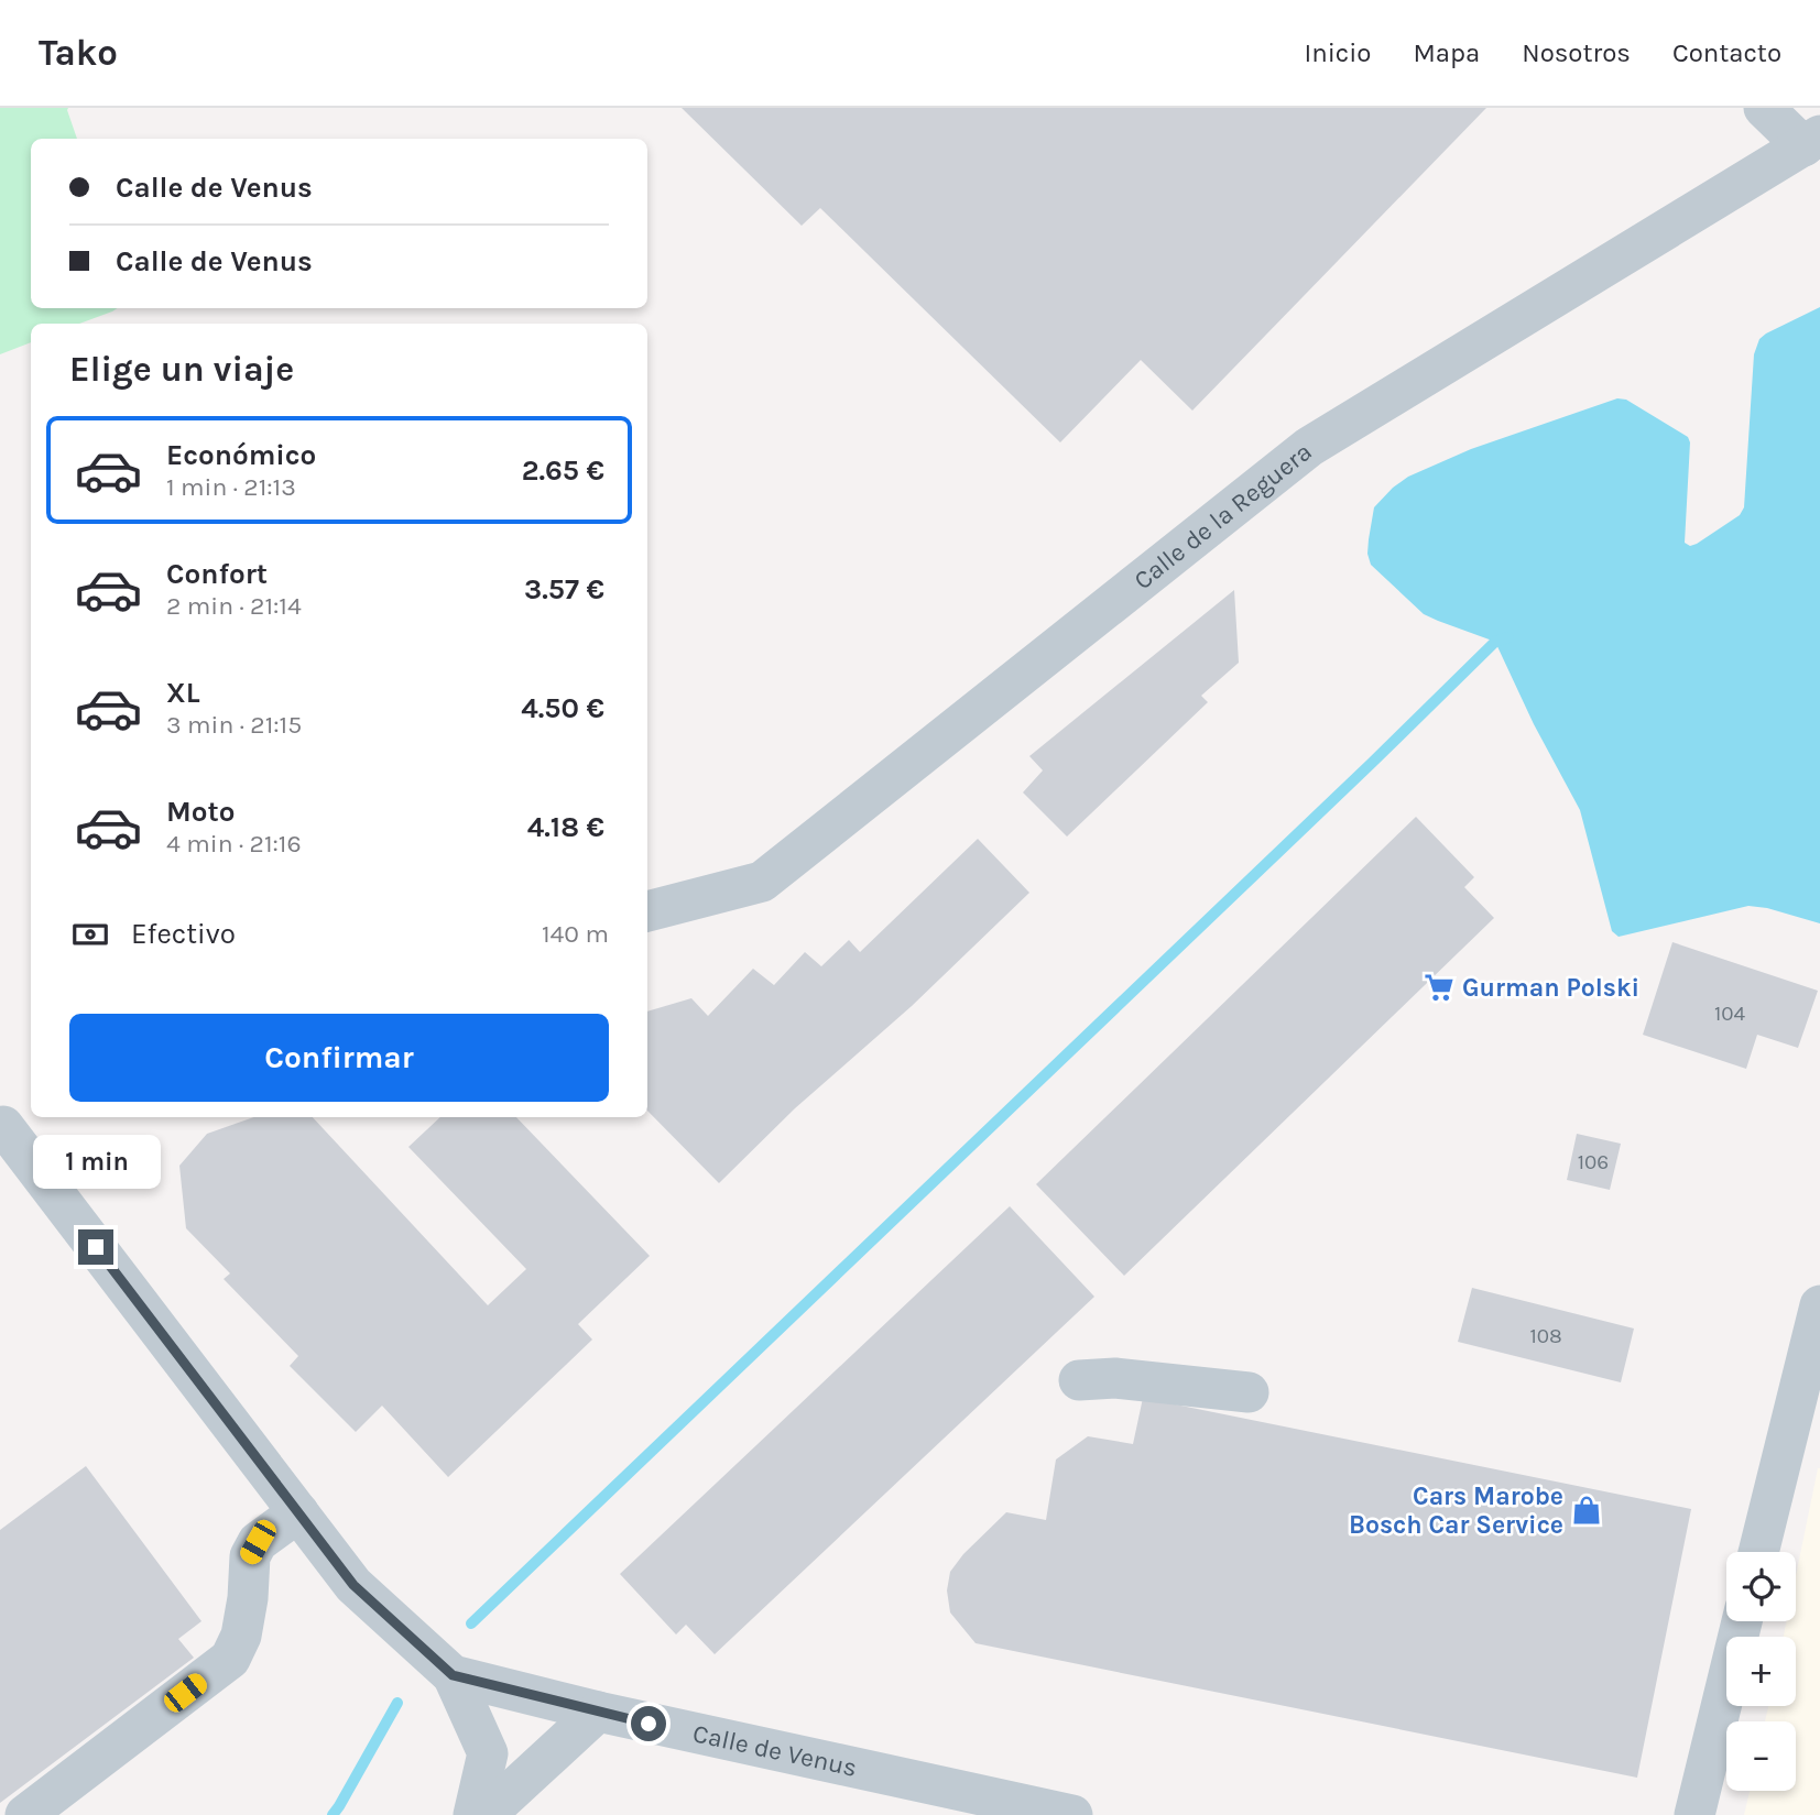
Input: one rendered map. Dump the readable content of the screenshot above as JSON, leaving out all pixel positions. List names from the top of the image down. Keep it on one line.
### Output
{"streets":{"street":["Calle de la Reguera","Calle de Venus"]},"places":{"supermarket":["Gurman Polski"],"shop":["Cars Marobe Bosch Car Service"]},"house_numbers":["104","106","108"],"page":{"header":"Tako","nav":["Inicio","Mapa","Nosotros","Contacto"],"banner":["Calle de Venus","Calle de Venus"],"heading":"Elige un viaje","list":[{"name":"Económico","note":"1 min · 21:13","value":"2.65 €"},{"name":"Confort","note":"2 min · 21:14","value":"3.57 €"},{"name":"XL","note":"3 min · 21:15","value":"4.50 €"},{"name":"Moto","note":"4 min · 21:16","value":"4.18 €"}],"pay":["Efectivo","140 m"],"buttons":"Confirmar","bubble":"1 min","map_buttons":["+","−"]}}
